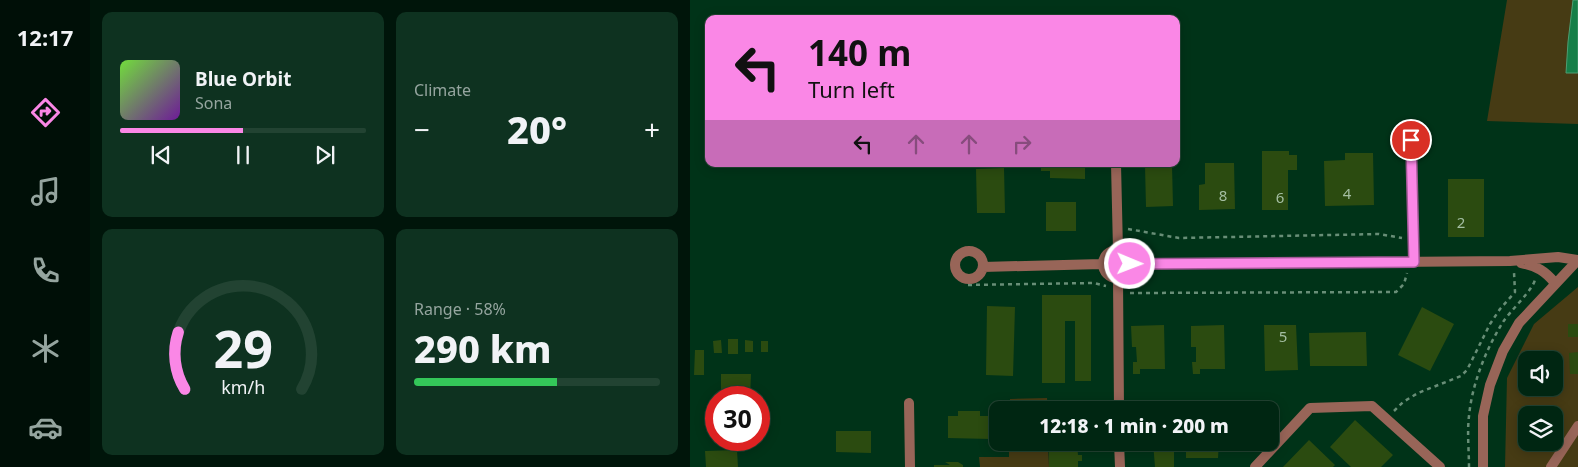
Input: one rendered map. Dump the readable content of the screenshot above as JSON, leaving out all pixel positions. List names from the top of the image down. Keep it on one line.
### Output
{"house_numbers":["4","8","6","2","5"],"page":{"tabs":"12:17","tile":["Climate",["Range · 58%","290 km"]],"turn":["140 m","Turn left"],"song":["Blue Orbit","Sona"],"heat":["−","20°","+"],"limit":"30","trip":"12:18 · 1 min · 200 m","gauge":["29","km/h"]}}
